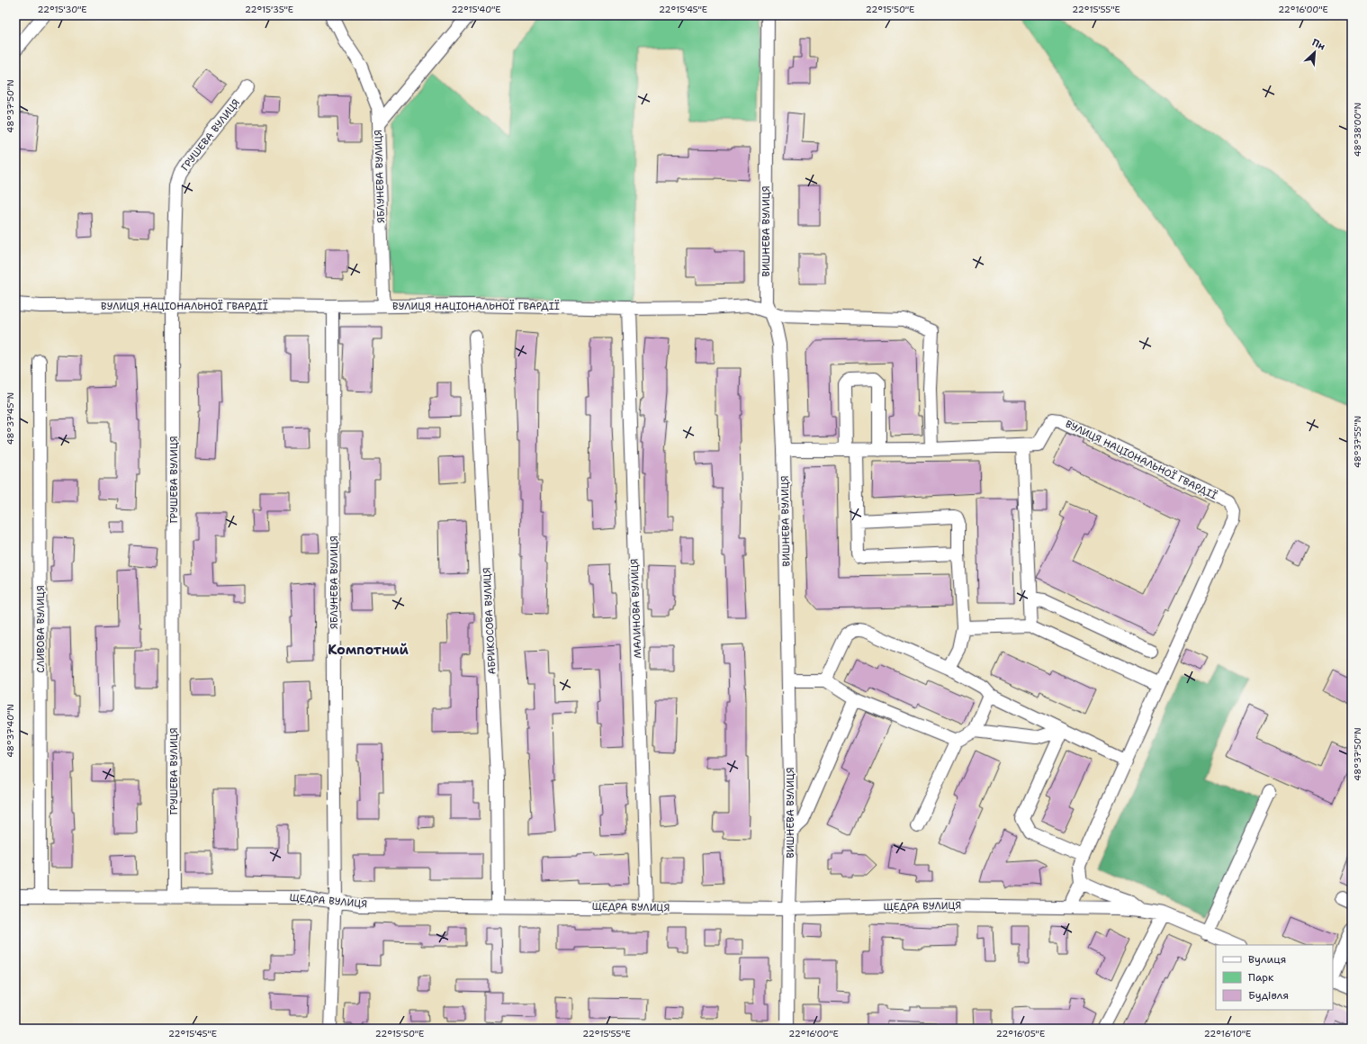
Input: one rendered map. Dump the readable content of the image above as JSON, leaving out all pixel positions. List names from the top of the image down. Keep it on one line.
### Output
{"streets":{"street":["ГРУШЕВА ВУЛИЦЯ","ЯБЛУНЕВА ВУЛИЦЯ","ВИШНЕВА ВУЛИЦЯ","ВУЛИЦЯ НАЦІОНАЛЬНОЇ ГВАРДІЇ","МАЛИНОВА ВУЛИЦЯ","АБРИКОСОВА ВУЛИЦЯ","СЛИВОВА ВУЛИЦЯ","ЩЕДРА ВУЛИЦЯ"]},"crossings":[["ГРУШЕВА ВУЛИЦЯ","ВУЛИЦЯ НАЦІОНАЛЬНОЇ ГВАРДІЇ"],["ГРУШЕВА ВУЛИЦЯ","ЩЕДРА ВУЛИЦЯ"],["ЯБЛУНЕВА ВУЛИЦЯ","ВУЛИЦЯ НАЦІОНАЛЬНОЇ ГВАРДІЇ"],["ЯБЛУНЕВА ВУЛИЦЯ","ЩЕДРА ВУЛИЦЯ"],["ВИШНЕВА ВУЛИЦЯ","ВУЛИЦЯ НАЦІОНАЛЬНОЇ ГВАРДІЇ"],["ВИШНЕВА ВУЛИЦЯ","ЩЕДРА ВУЛИЦЯ"],["ВУЛИЦЯ НАЦІОНАЛЬНОЇ ГВАРДІЇ","МАЛИНОВА ВУЛИЦЯ"],["МАЛИНОВА ВУЛИЦЯ","ЩЕДРА ВУЛИЦЯ"],["АБРИКОСОВА ВУЛИЦЯ","ЩЕДРА ВУЛИЦЯ"],["СЛИВОВА ВУЛИЦЯ","ЩЕДРА ВУЛИЦЯ"]],"districts":["Компотний"],"legend":["Вулиця","Парк","Будівля"],"north":"top right","coordinates":["22°15'30\"E","22°15'35\"E","22°15'40\"E","22°15'45\"E","22°15'50\"E","22°15'55\"E","22°16'00\"E","48°37'50\"N","48°38'00\"N","48°37'45\"N","48°37'55\"N","48°37'40\"N","22°16'05\"E","22°16'10\"E"]}
